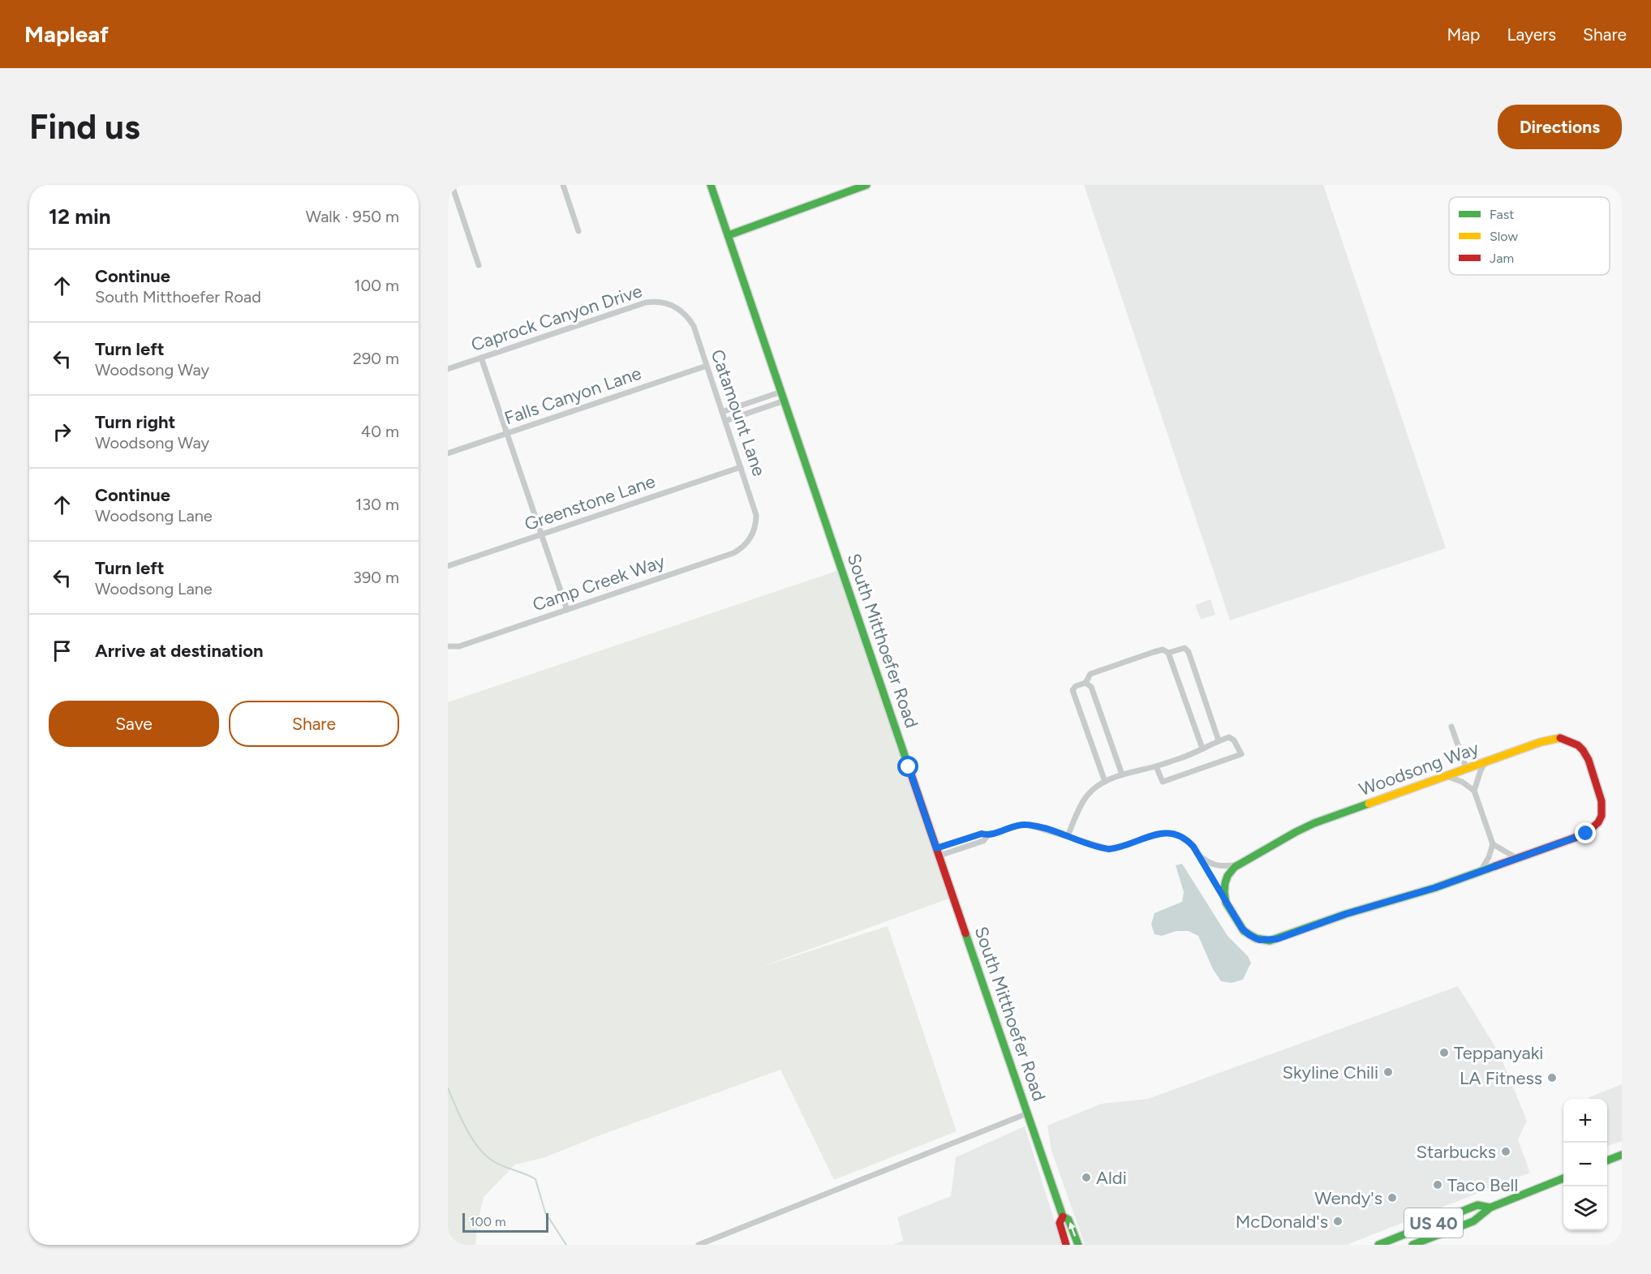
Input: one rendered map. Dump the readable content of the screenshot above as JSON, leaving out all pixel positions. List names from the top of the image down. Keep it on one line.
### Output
{"streets":{"main road":["South Mitthoefer Road","Woodsong Way","US 40"],"street":["Caprock Canyon Drive","Falls Canyon Lane","Catamount Lane","Greenstone Lane","Camp Creek Way"]},"crossings":[["Caprock Canyon Drive","Catamount Lane"],["Falls Canyon Lane","Catamount Lane"],["Catamount Lane","Greenstone Lane"],["Catamount Lane","Camp Creek Way"],["South Mitthoefer Road","Woodsong Way"]],"places":["Teppanyaki","Skyline Chili","LA Fitness","Starbucks","Aldi","Taco Bell","Wendy's","McDonald's"],"legend":["Fast","Slow","Jam"],"scale_bar":"100 m","page":{"header":"Mapleaf","nav":["Map","Layers","Share"],"buttons":["Directions",["Save","Share"]],"title":"Find us","heading":["12 min","Walk · 950 m"],"list":[["Continue","South Mitthoefer Road","100 m"],["Turn left","Woodsong Way","290 m"],["Turn right","Woodsong Way","40 m"],["Continue","Woodsong Lane","130 m"],["Turn left","Woodsong Lane","390 m"],"Arrive at destination"],"map_buttons":["+","−"],"scale":"100 m"}}
